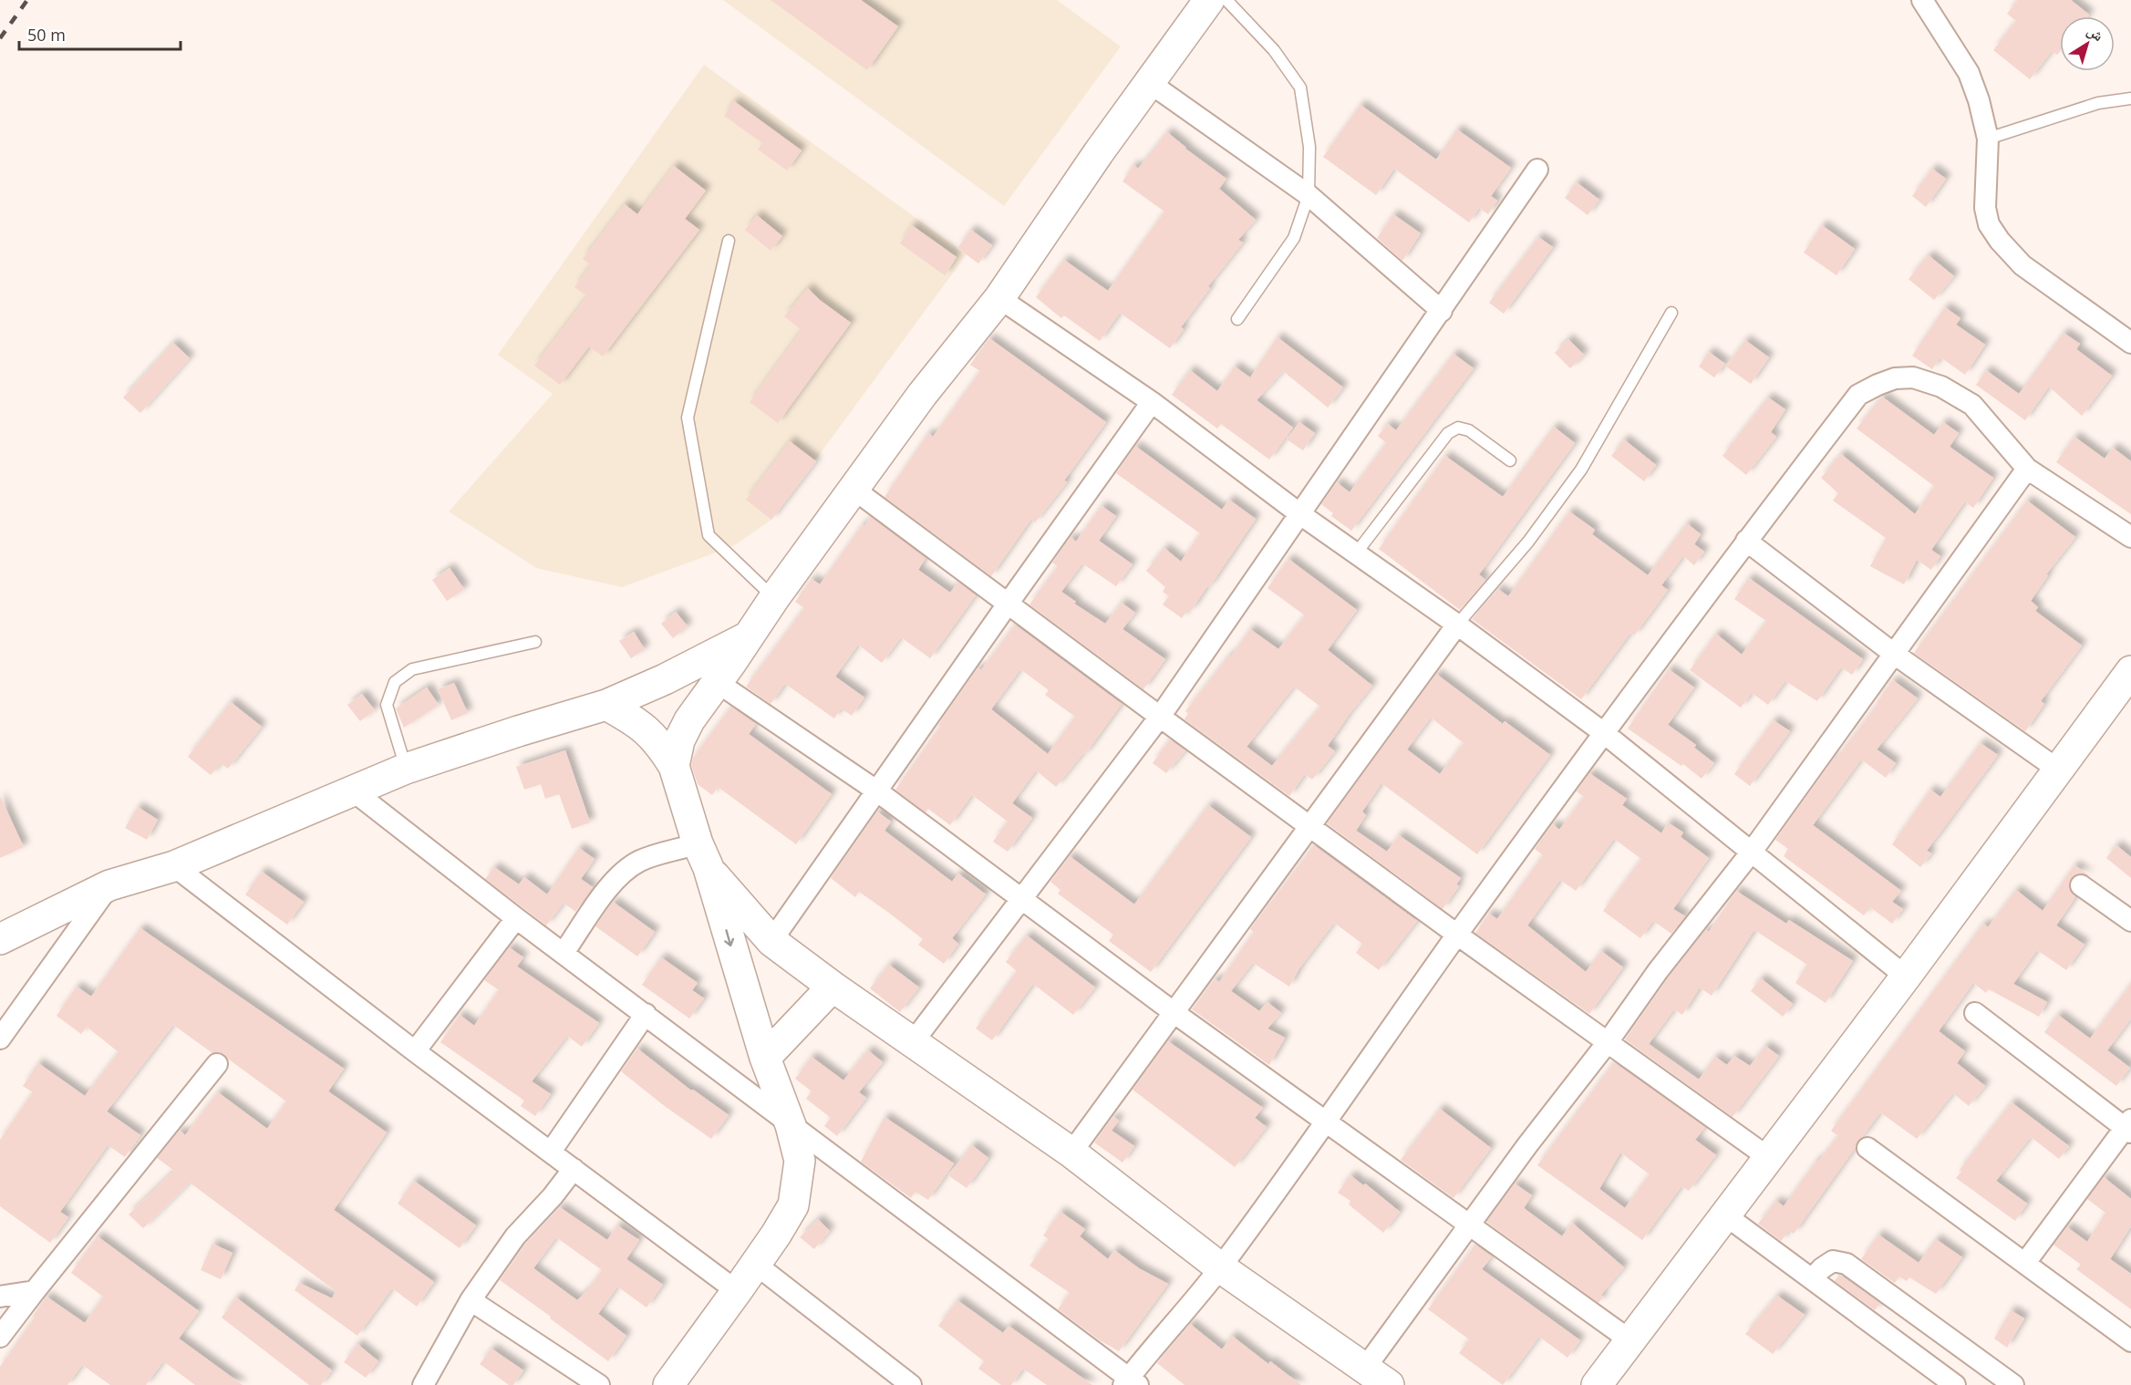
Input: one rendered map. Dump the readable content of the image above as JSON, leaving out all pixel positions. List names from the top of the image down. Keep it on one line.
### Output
{"scale_bar":"50 m","north":"top right"}
